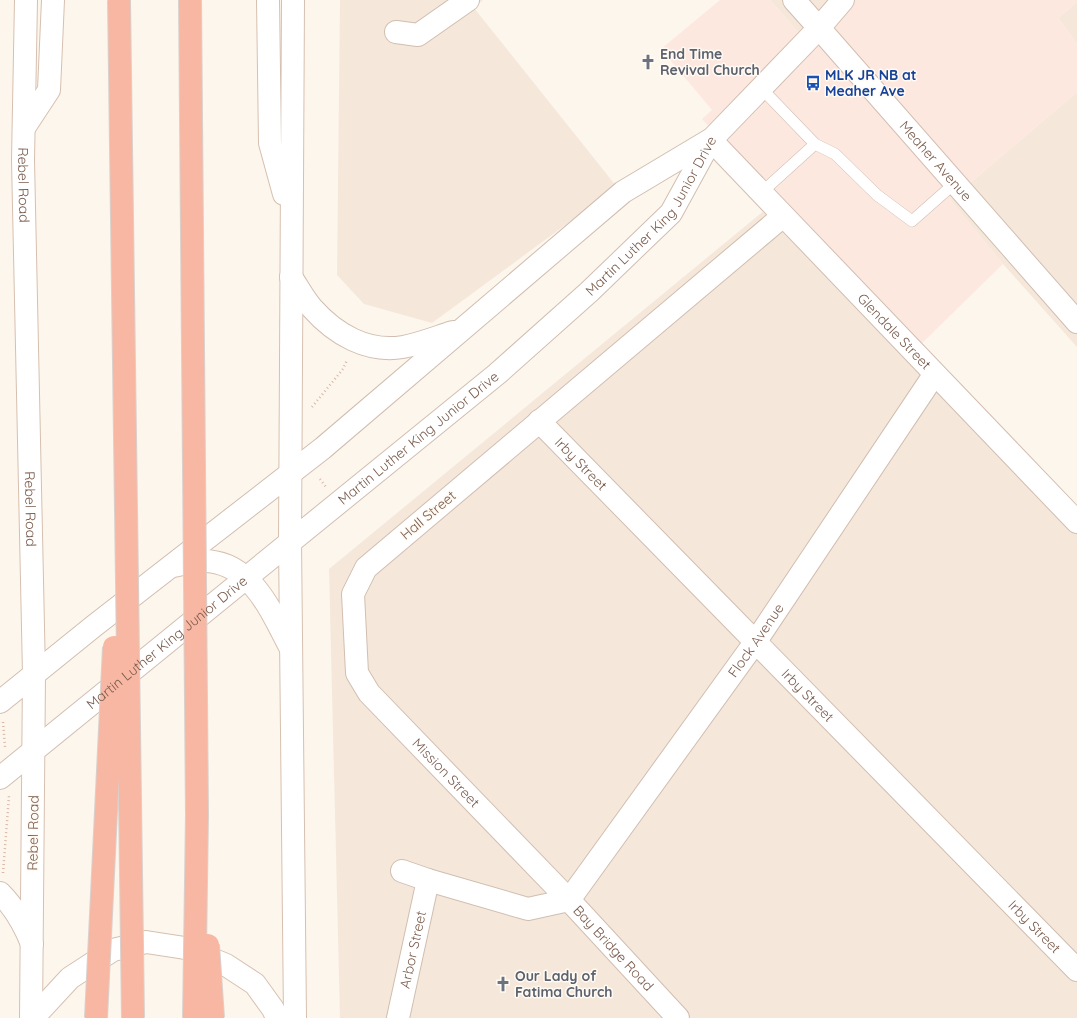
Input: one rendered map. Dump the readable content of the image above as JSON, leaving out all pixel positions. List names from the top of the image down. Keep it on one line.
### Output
{"streets":{"street":["Meaher Avenue","Rebel Road","Martin Luther King Junior Drive","Glendale Street","Irby Street","Hall Street","Flock Avenue","Mission Street","Bay Bridge Road","Arbor Street"]},"crossings":[["Rebel Road","Martin Luther King Junior Drive"],["Martin Luther King Junior Drive","Glendale Street"],["Glendale Street","Hall Street"],["Glendale Street","Flock Avenue"],["Irby Street","Hall Street"],["Irby Street","Flock Avenue"],["Hall Street","Mission Street"],["Flock Avenue","Mission Street"],["Flock Avenue","Bay Bridge Road"],["Mission Street","Bay Bridge Road"],["Bay Bridge Road","Arbor Street"]],"places":{"church":["End Time Revival Church","Our Lady of Fatima Church"],"bus stop":["MLK JR NB at Meaher Ave"]}}
